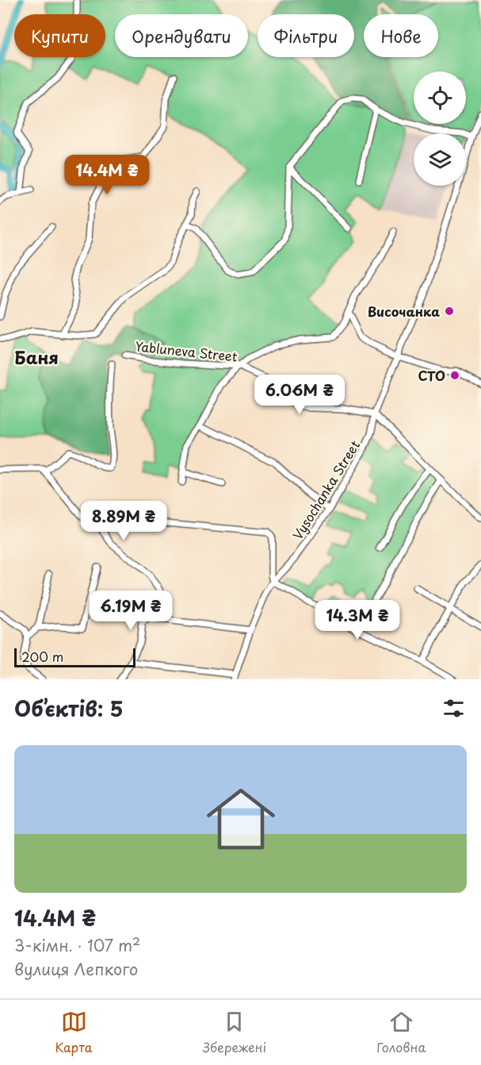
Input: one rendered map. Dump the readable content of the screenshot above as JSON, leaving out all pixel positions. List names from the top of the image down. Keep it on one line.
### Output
{"streets":{"street":["Yabluneva Street","Vysochanka Street"]},"crossings":[["Yabluneva Street","Vysochanka Street"]],"districts":["Баня"],"places":["Височанка","СТО"],"scale_bar":"200 m","page":{"chip":["Купити","Орендувати","Фільтри","Нове"],"price":["14.4M ₴","6.06M ₴","8.89M ₴","6.19M ₴","14.3M ₴"],"scale":"200 m","heading":"Об’єктів: 5","list":[{"name":"14.4M ₴","note":"3-кімн. · 107 m² · вулиця Лепкого"}],"tabs":["Карта","Збережені","Головна"]}}
